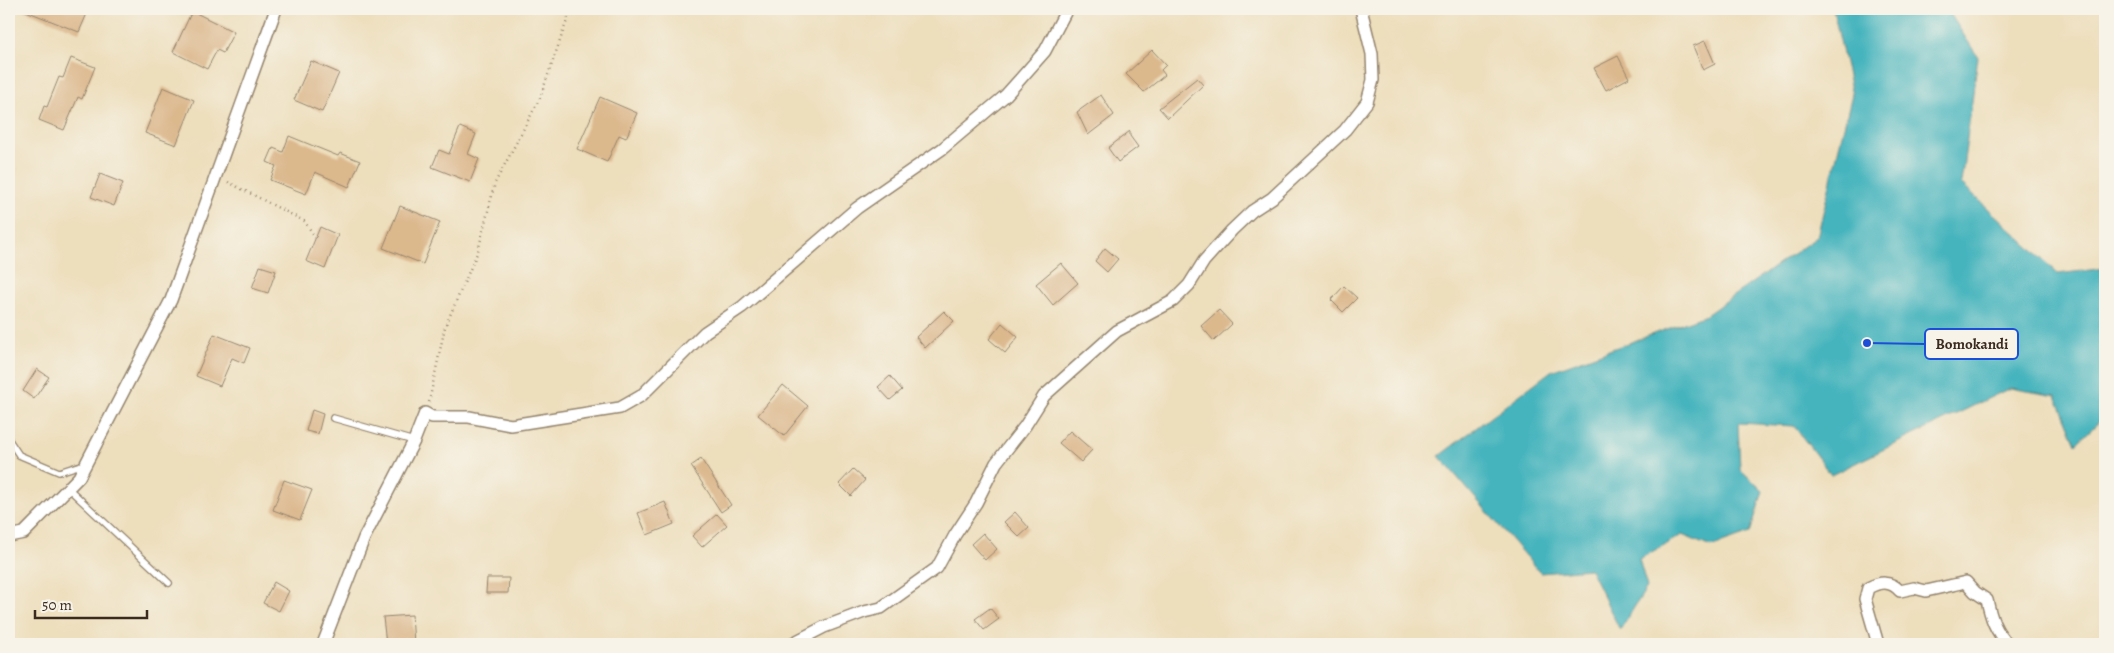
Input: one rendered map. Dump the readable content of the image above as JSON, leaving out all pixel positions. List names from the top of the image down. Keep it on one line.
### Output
{"places":["Bomokandi"],"scale_bar":"50 m"}
